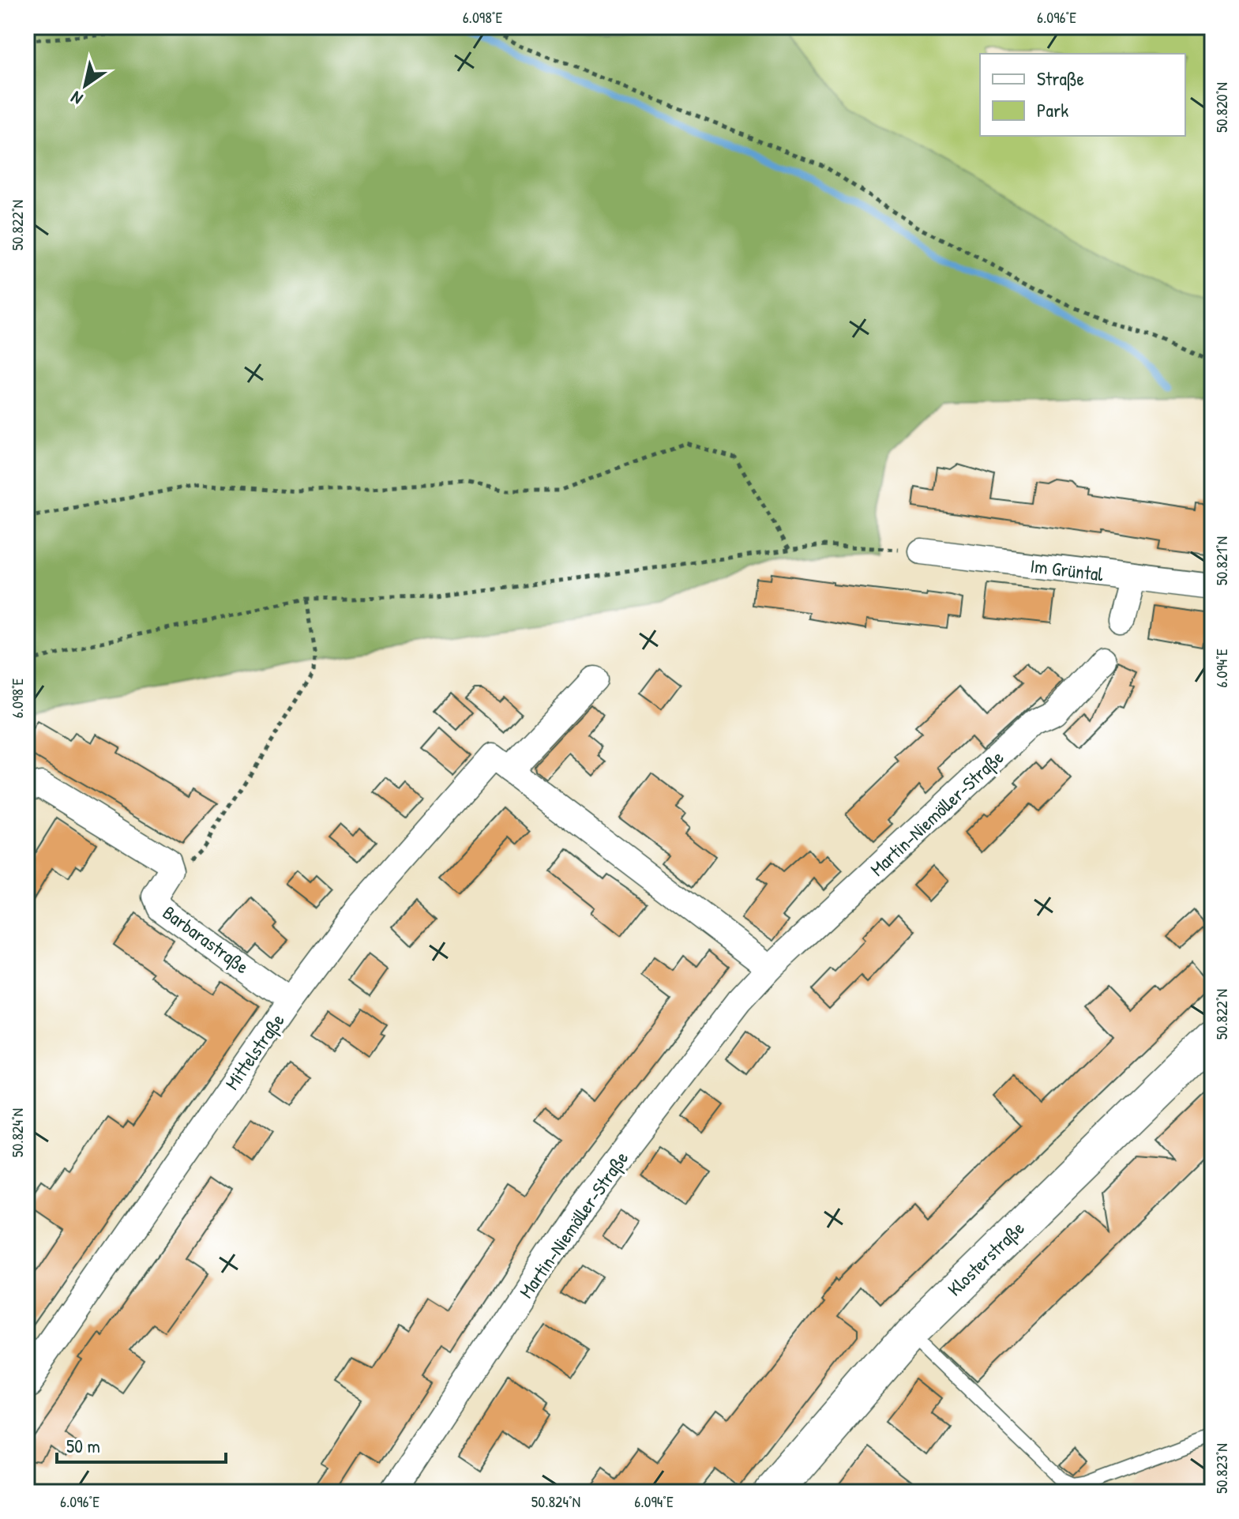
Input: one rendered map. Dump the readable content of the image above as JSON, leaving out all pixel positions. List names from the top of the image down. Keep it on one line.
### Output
{"streets":{"main road":["Klosterstraße"],"street":["Im Grüntal","Martin-Niemöller-Straße","Barbarastraße","Mittelstraße"]},"crossings":[["Martin-Niemöller-Straße","Mittelstraße"],["Barbarastraße","Mittelstraße"]],"legend":["Straße","Park"],"scale_bar":"50 m","north":"bottom left","coordinates":["6.098°E","6.096°E","50.820°N","50.822°N","50.821°N","6.094°E","50.824°N","50.823°N"]}
